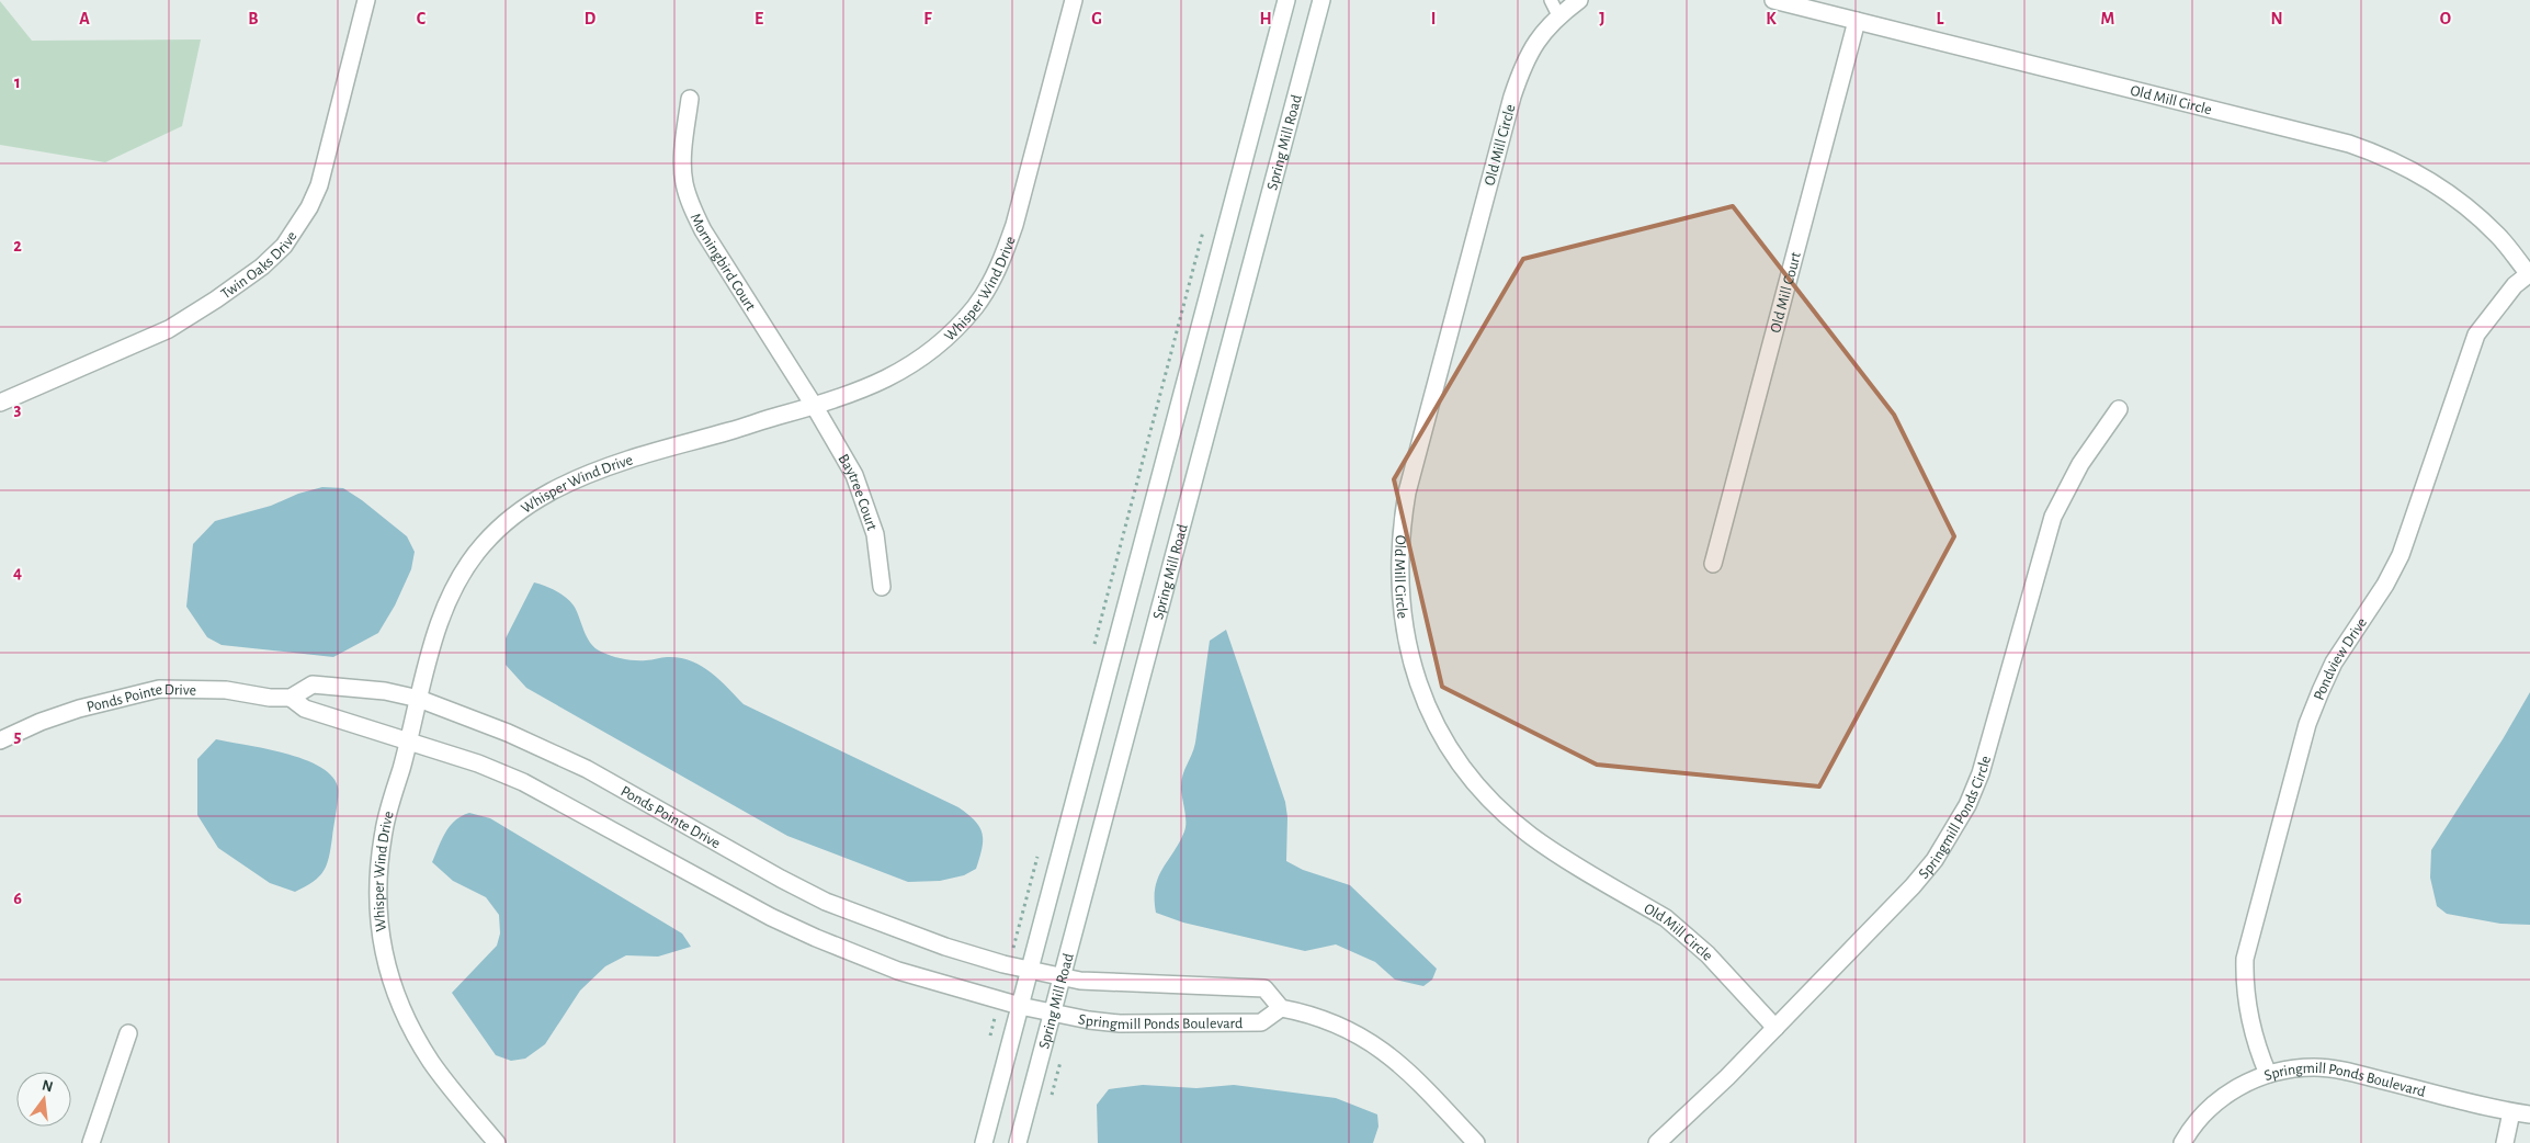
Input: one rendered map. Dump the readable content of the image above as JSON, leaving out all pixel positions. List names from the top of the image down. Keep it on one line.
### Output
{"streets":{"street":["Old Mill Circle","Spring Mill Road","Morningbird Court","Twin Oaks Drive","Whisper Wind Drive","Old Mill Court","Baytree Court","Pondview Drive","Ponds Pointe Drive","Springmill Ponds Circle","Springmill Ponds Boulevard"]},"crossings":[["Old Mill Circle","Old Mill Court"],["Old Mill Circle","Pondview Drive"],["Old Mill Circle","Springmill Ponds Circle"],["Spring Mill Road","Ponds Pointe Drive"],["Spring Mill Road","Springmill Ponds Boulevard"],["Morningbird Court","Whisper Wind Drive"],["Morningbird Court","Baytree Court"],["Whisper Wind Drive","Baytree Court"],["Whisper Wind Drive","Ponds Pointe Drive"],["Pondview Drive","Springmill Ponds Boulevard"],["Ponds Pointe Drive","Springmill Ponds Boulevard"]],"north":"top","grid":{"columns":["A","B","C","D","E","F","G","H","I","J","K","L","M","N","O"],"rows":["1","2","3","4","5","6"]}}
